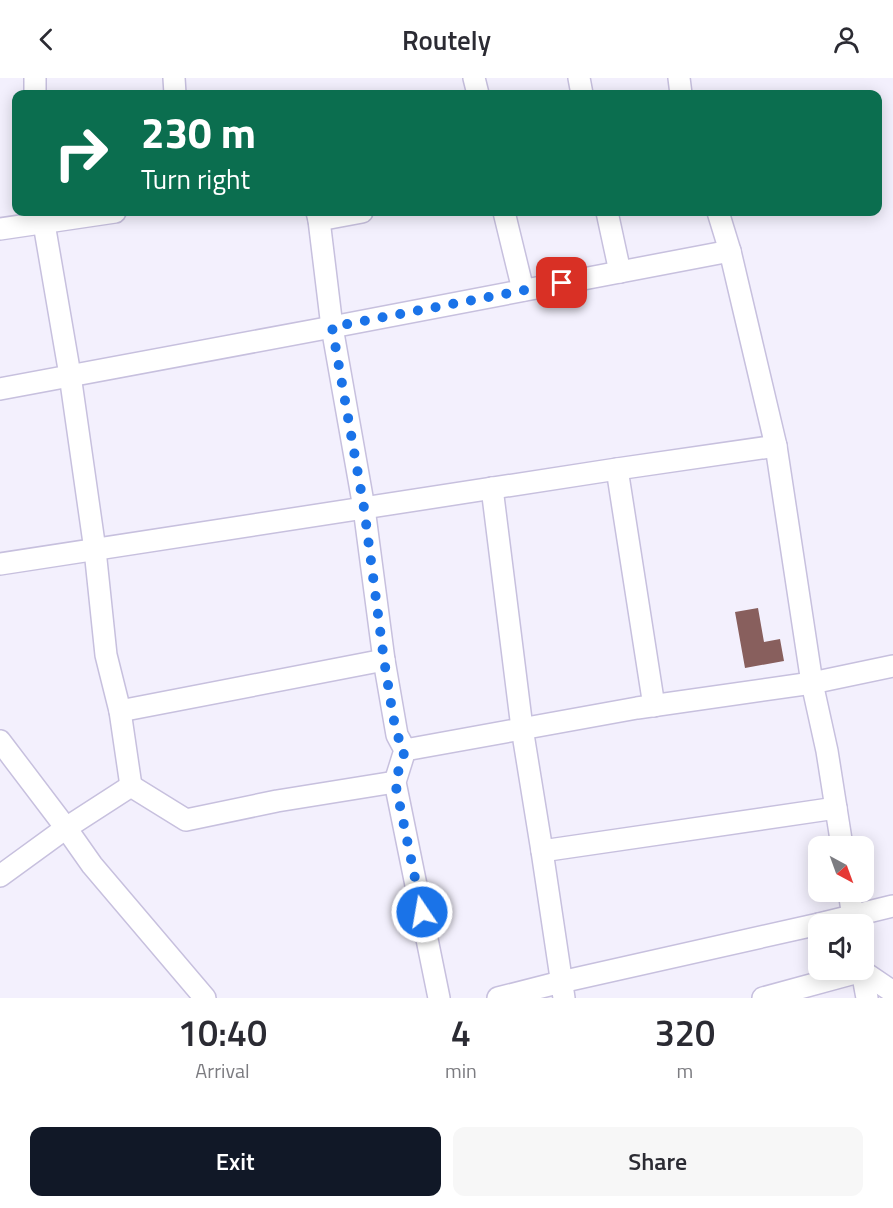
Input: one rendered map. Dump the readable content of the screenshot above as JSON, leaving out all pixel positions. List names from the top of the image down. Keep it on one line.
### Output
{"north":"bottom right","page":{"header":"Routely","turn":["230 m","Turn right"],"eta":["10:40","Arrival","4","min","320","m"],"buttons":["Exit","Share"]}}
